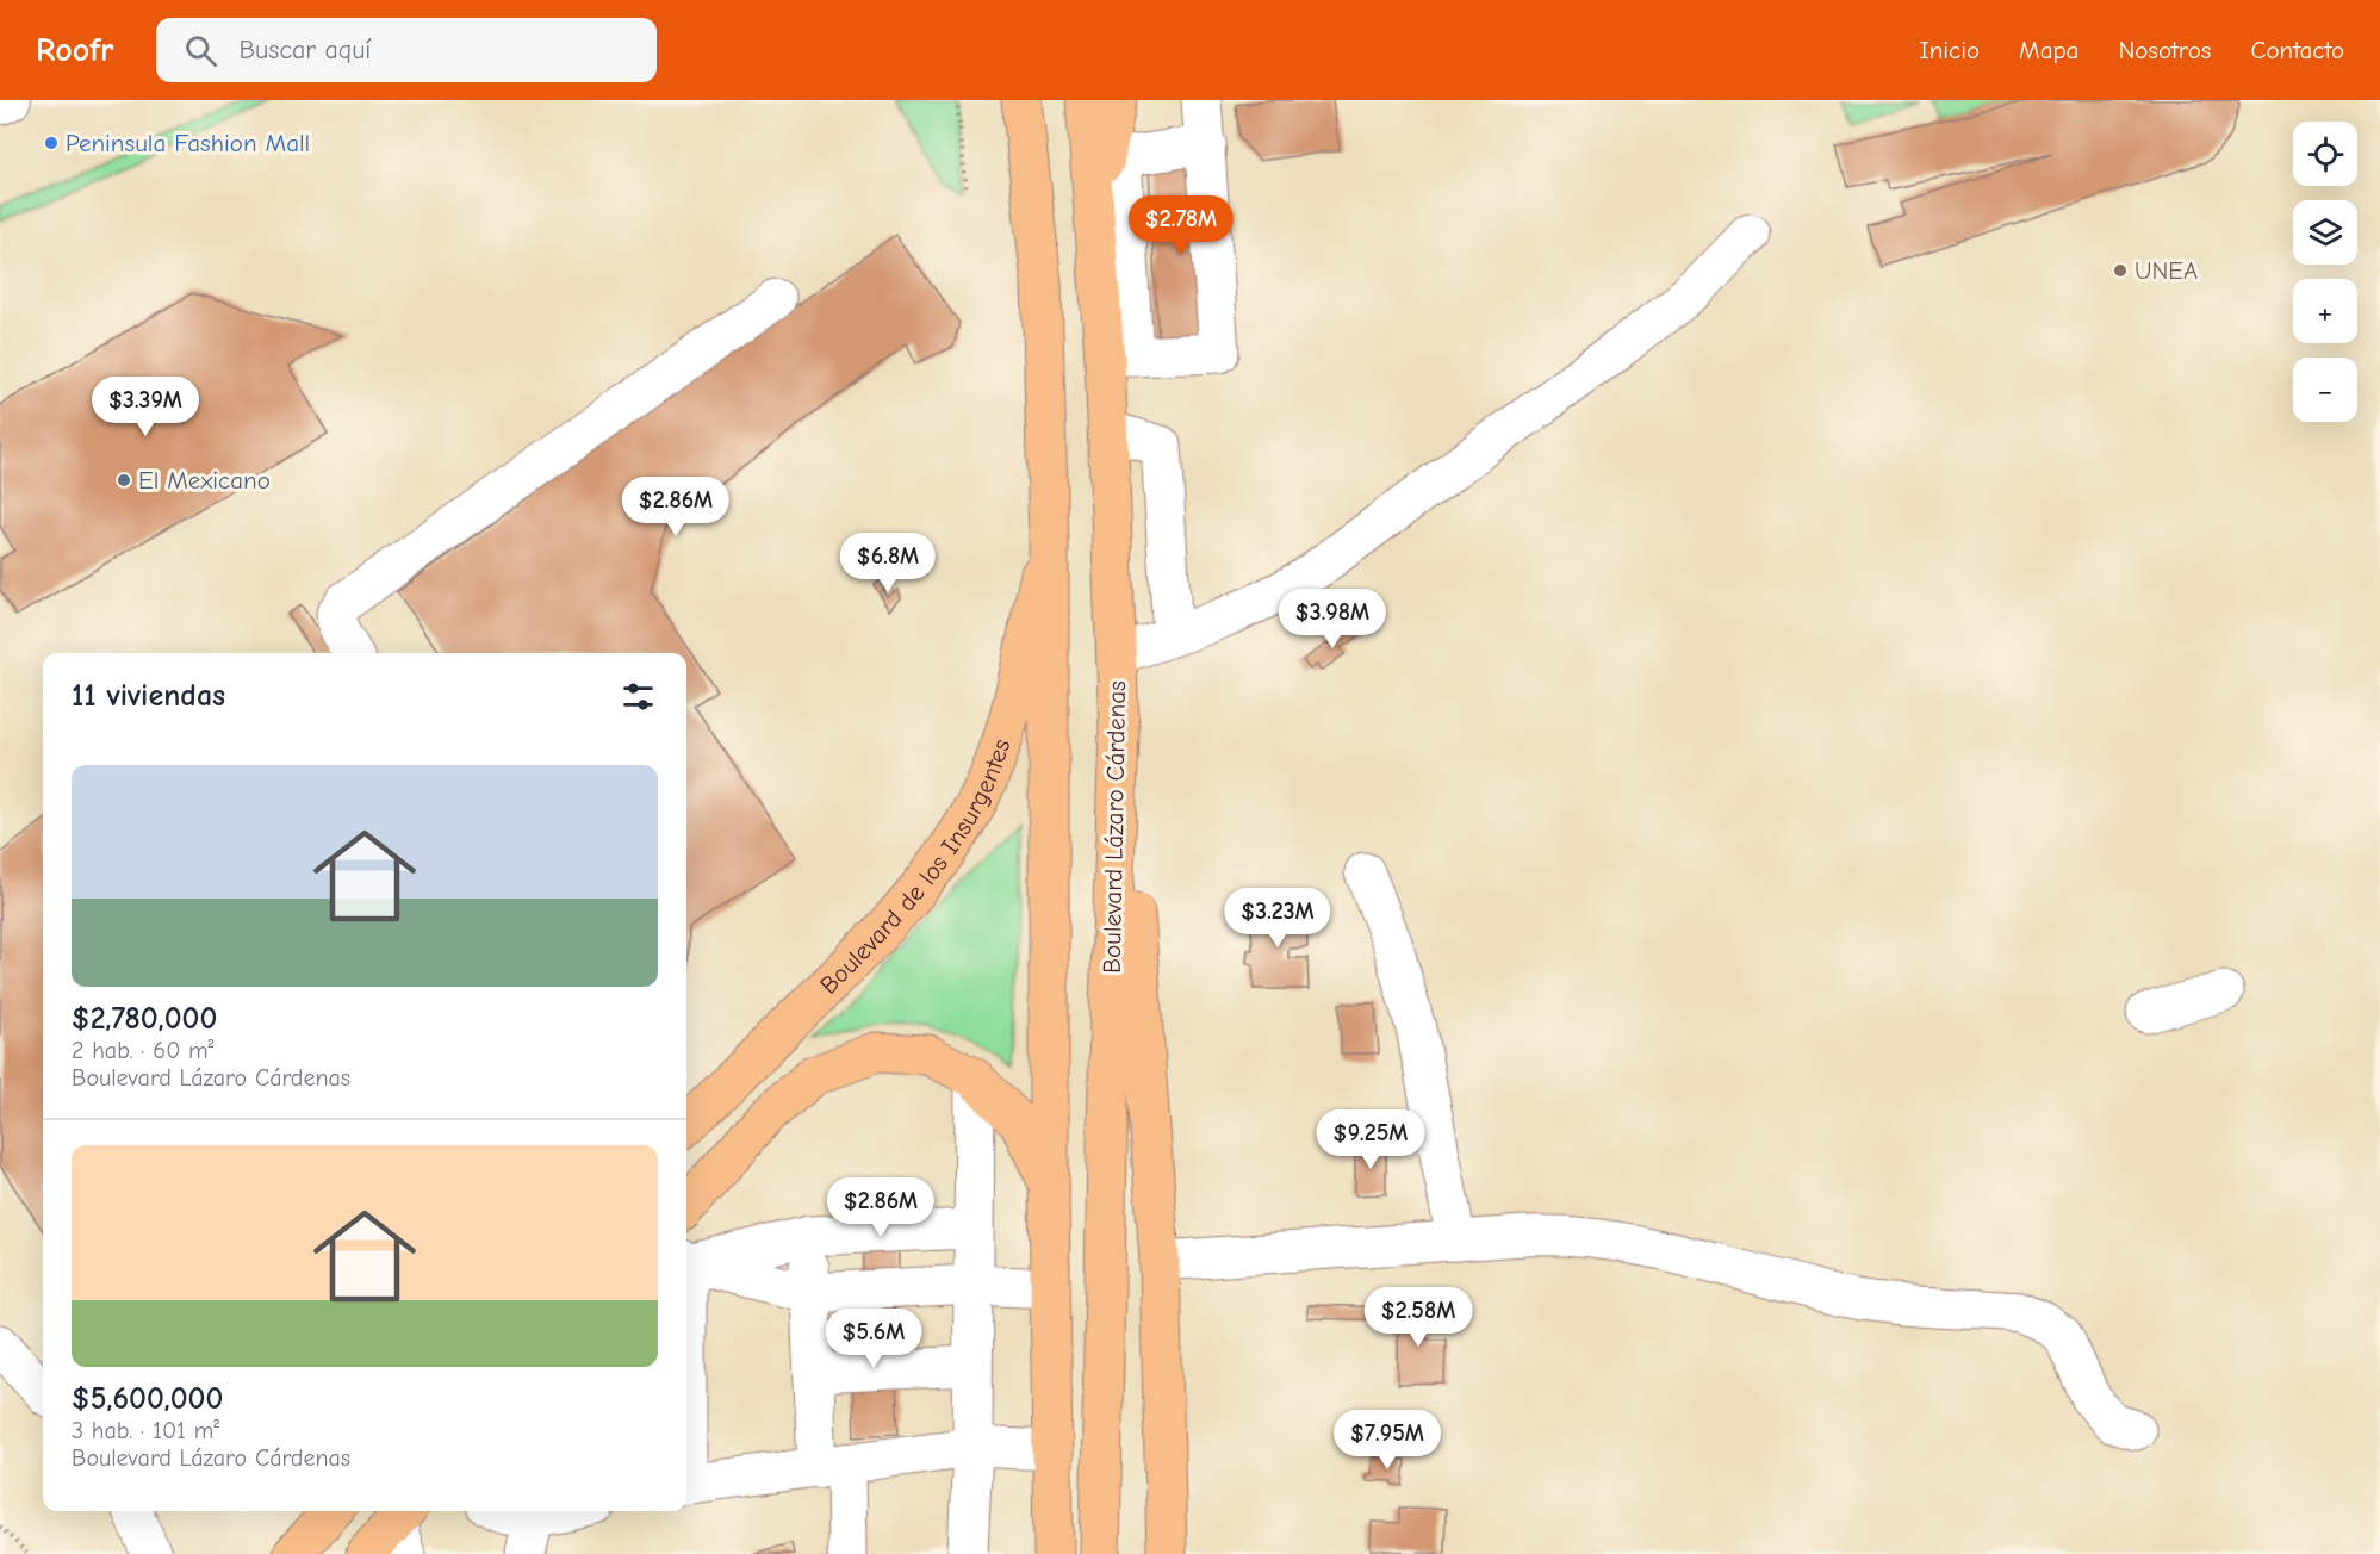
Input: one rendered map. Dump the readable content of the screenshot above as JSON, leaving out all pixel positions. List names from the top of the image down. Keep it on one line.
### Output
{"streets":{"main road":["Boulevard Lázaro Cárdenas","Boulevard de los Insurgentes"]},"places":["Peninsula Fashion Mall","UNEA","El Mexicano"],"page":{"header":"Roofr","search":"Buscar aquí","nav":["Inicio","Mapa","Nosotros","Contacto"],"map_buttons":["+","−"],"price":["$2.78M","$3.39M","$2.86M","$6.8M","$3.98M","$3.23M","$9.25M","$2.86M","$2.58M","$5.6M","$7.95M"],"heading":"11 viviendas","list":[{"name":"$2,780,000","note":"2 hab. · 60 m² · Boulevard Lázaro Cárdenas"},{"name":"$5,600,000","note":"3 hab. · 101 m² · Boulevard Lázaro Cárdenas"}]}}
